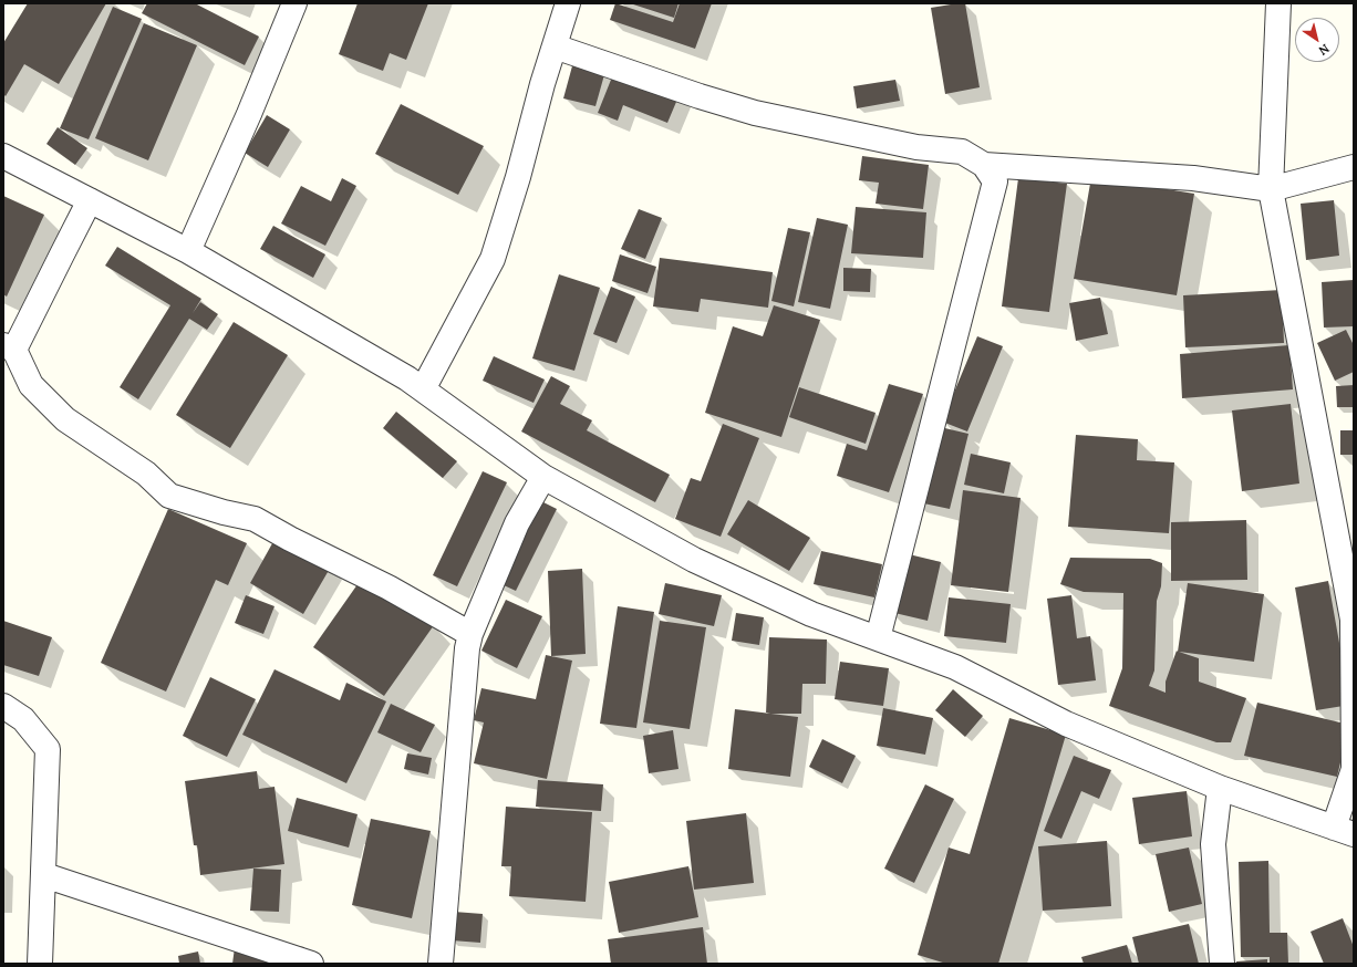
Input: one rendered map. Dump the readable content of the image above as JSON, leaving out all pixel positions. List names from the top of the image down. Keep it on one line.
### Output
{"north":"bottom right"}
